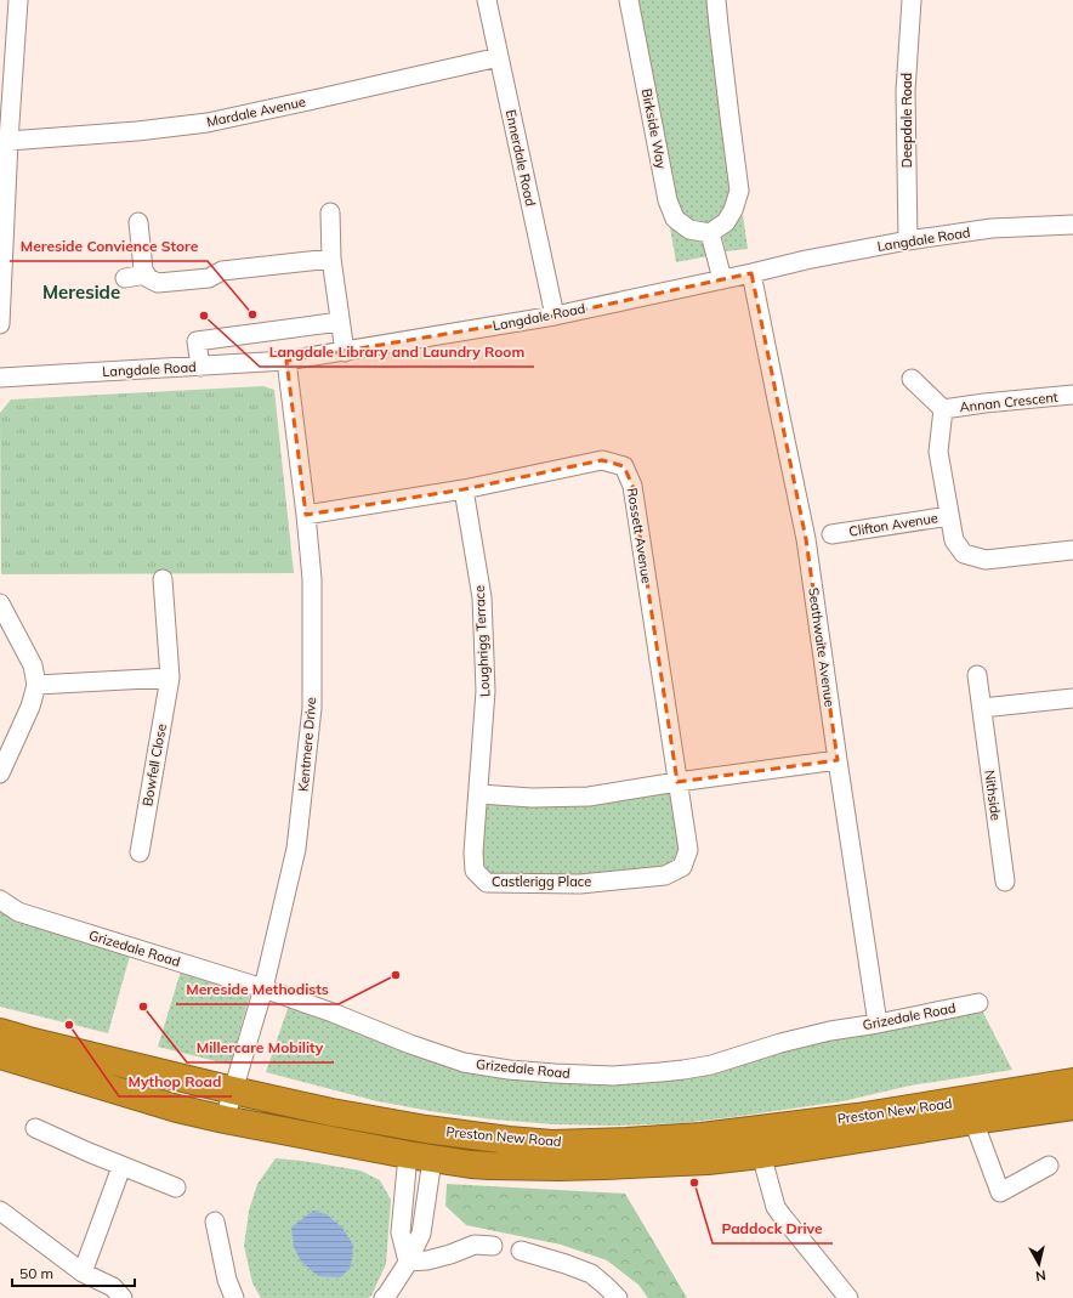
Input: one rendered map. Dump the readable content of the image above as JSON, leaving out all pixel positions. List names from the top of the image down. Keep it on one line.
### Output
{"streets":{"highway":["Preston New Road"],"street":["Mardale Avenue","Deepdale Road","Birkside Way","Ennerdale Road","Langdale Road","Annan Crescent","Clifton Avenue","Rossett Avenue","Loughrigg Terrace","Seathwaite Avenue","Kentmere Drive","Bowfell Close","Nithside","Castlerigg Place","Grizedale Road"]},"crossings":[["Mardale Avenue","Ennerdale Road"],["Deepdale Road","Langdale Road"],["Ennerdale Road","Langdale Road"],["Langdale Road","Seathwaite Avenue"],["Langdale Road","Kentmere Drive"],["Annan Crescent","Clifton Avenue"],["Rossett Avenue","Loughrigg Terrace"],["Rossett Avenue","Kentmere Drive"],["Rossett Avenue","Castlerigg Place"],["Loughrigg Terrace","Castlerigg Place"],["Seathwaite Avenue","Grizedale Road"],["Kentmere Drive","Grizedale Road"],["Kentmere Drive","Preston New Road"]],"districts":["Mereside"],"places":["Mereside Convience Store","Langdale Library and Laundry Room","Mereside Methodists","Millercare Mobility","Mythop Road","Paddock Drive"],"scale_bar":"50 m","north":"bottom"}
